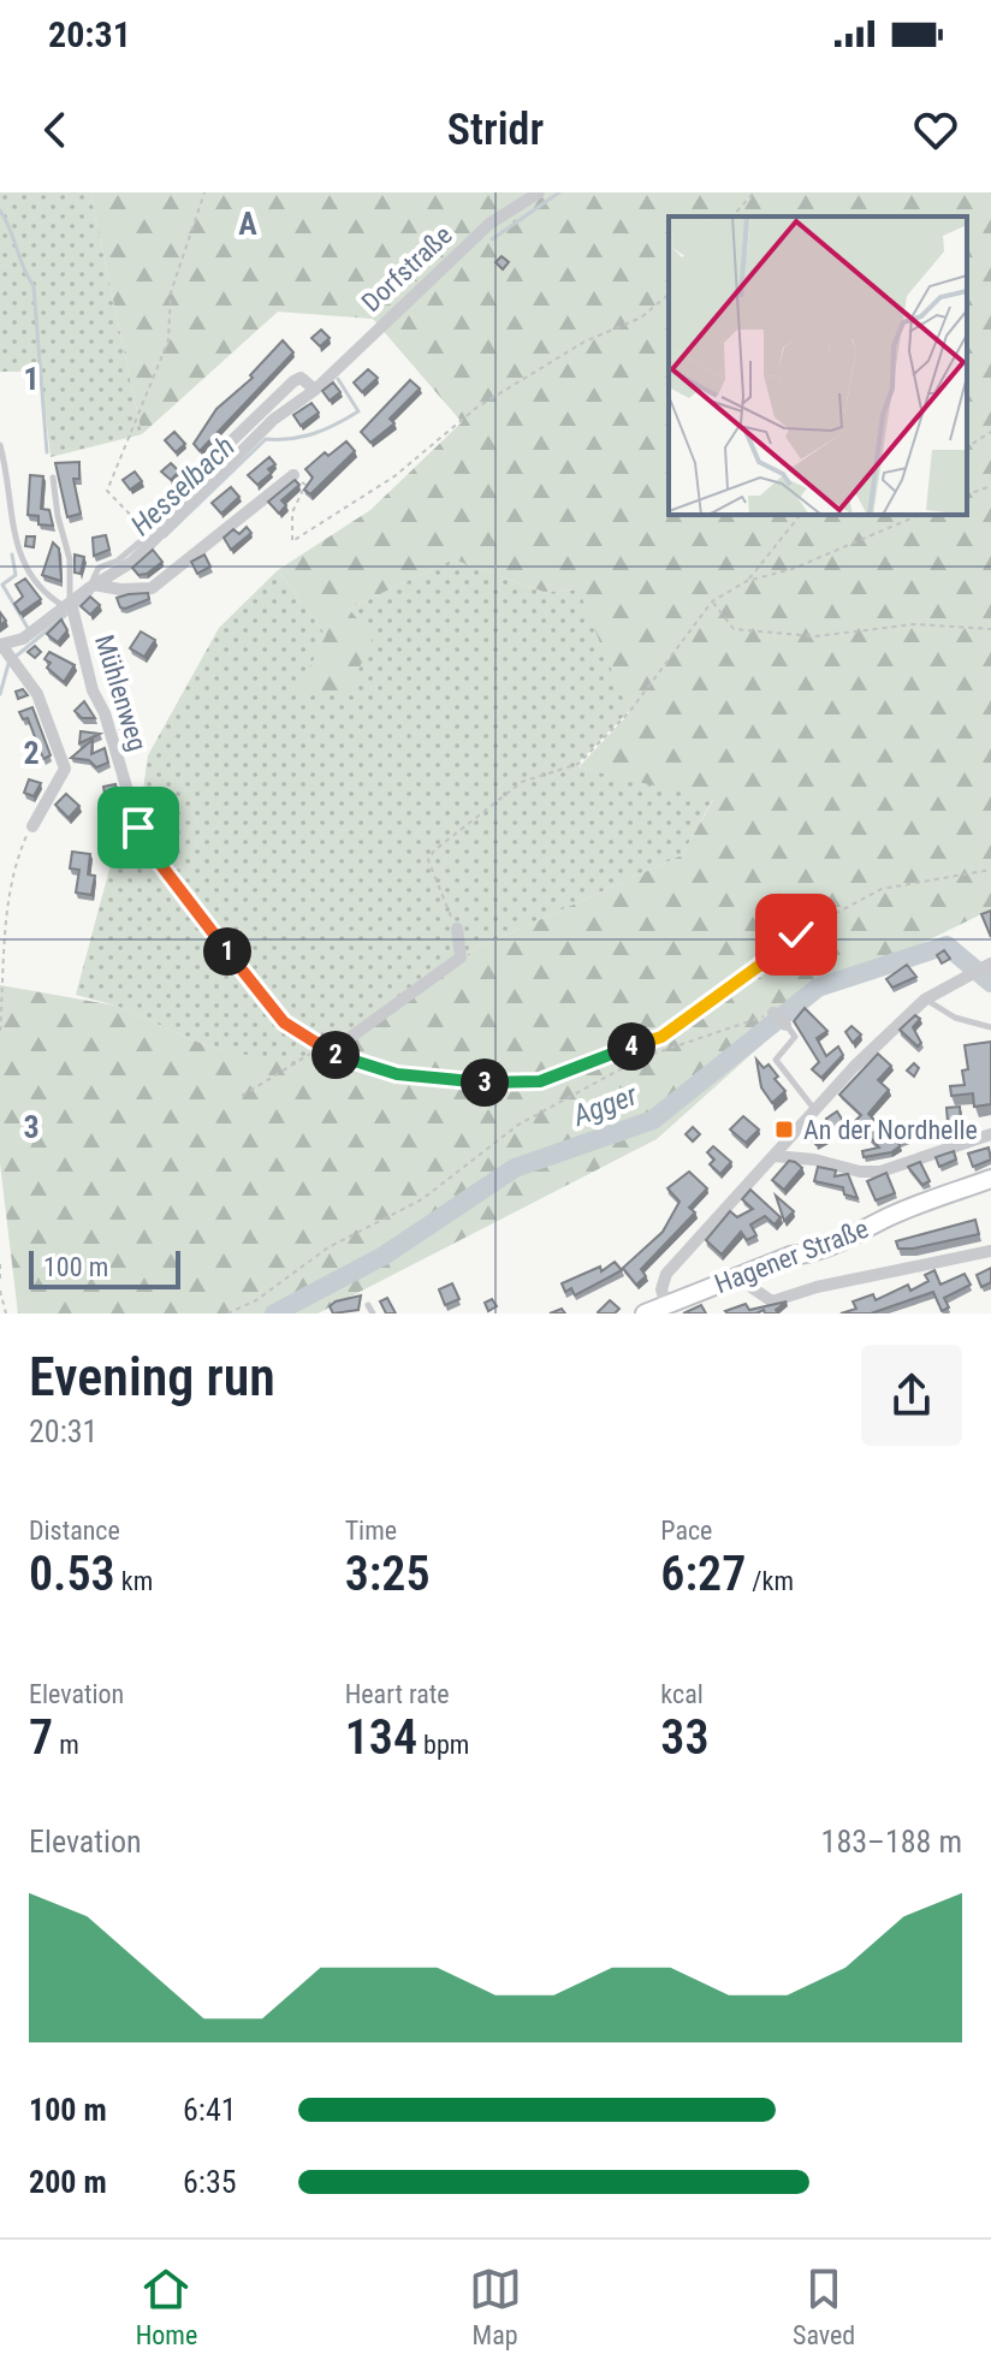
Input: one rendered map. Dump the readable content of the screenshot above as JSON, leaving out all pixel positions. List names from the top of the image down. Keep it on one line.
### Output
{"streets":{"main road":["Hagener Straße"],"street":["Dorfstraße","Mühlenweg"]},"crossings":[["Dorfstraße","Mühlenweg"]],"water":["Hesselbach","Agger"],"places":{"transit":["An der Nordhelle"]},"scale_bar":"100 m","page":{"status":"20:31","header":"Stridr","pins":["1","4","2","3"],"scale":"100 m","heading":["Evening run","20:31"],"stats":[["Distance","0.53 km"],["Time","3:25"],["Pace","6:27 /km"],["Elevation","7 m"],["Heart rate","134 bpm"],["kcal","33"]],"chart":["Elevation","183–188 m"],"list":[{"name":"100 m","note":"6:41"},{"name":"200 m","note":"6:35"}],"tabs":["Home","Map","Saved"]},"grid":{"columns":["A"],"rows":["1","2","3"]}}
